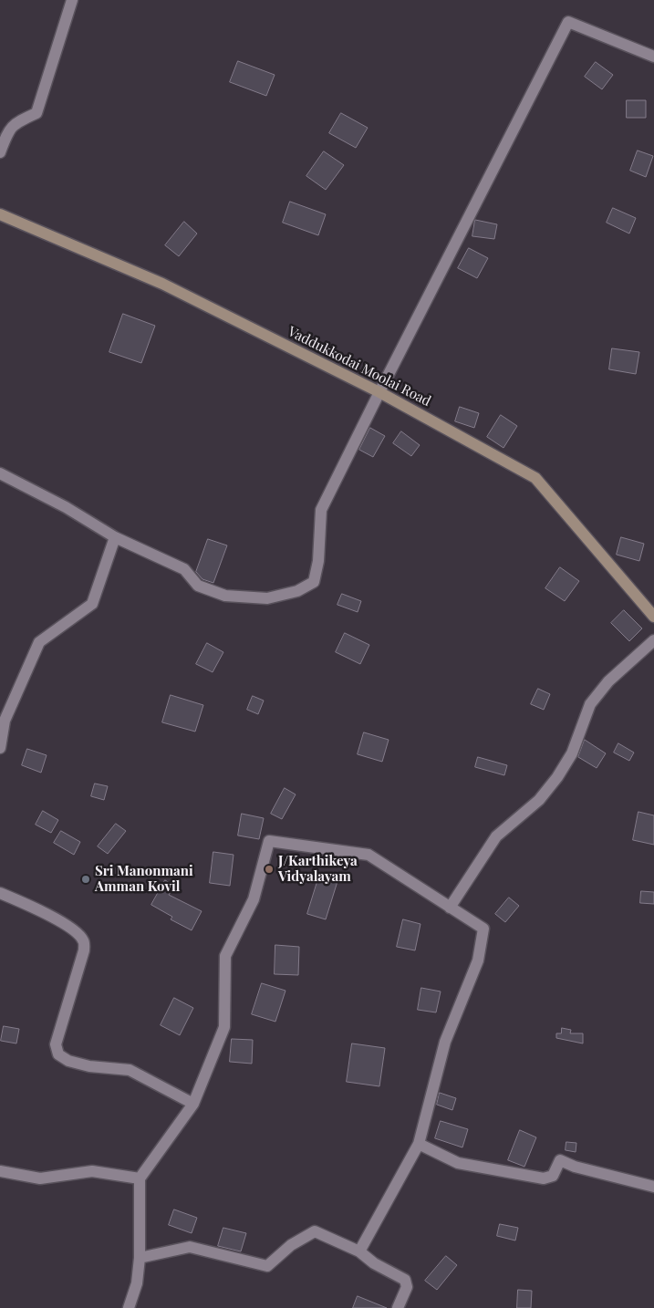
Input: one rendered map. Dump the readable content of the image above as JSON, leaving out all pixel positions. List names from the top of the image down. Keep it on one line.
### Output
{"streets":{"street":["Vaddukkodai Moolai Road"]},"places":["J/Karthikeya Vidyalayam","Sri Manonmani Amman Kovil"]}
